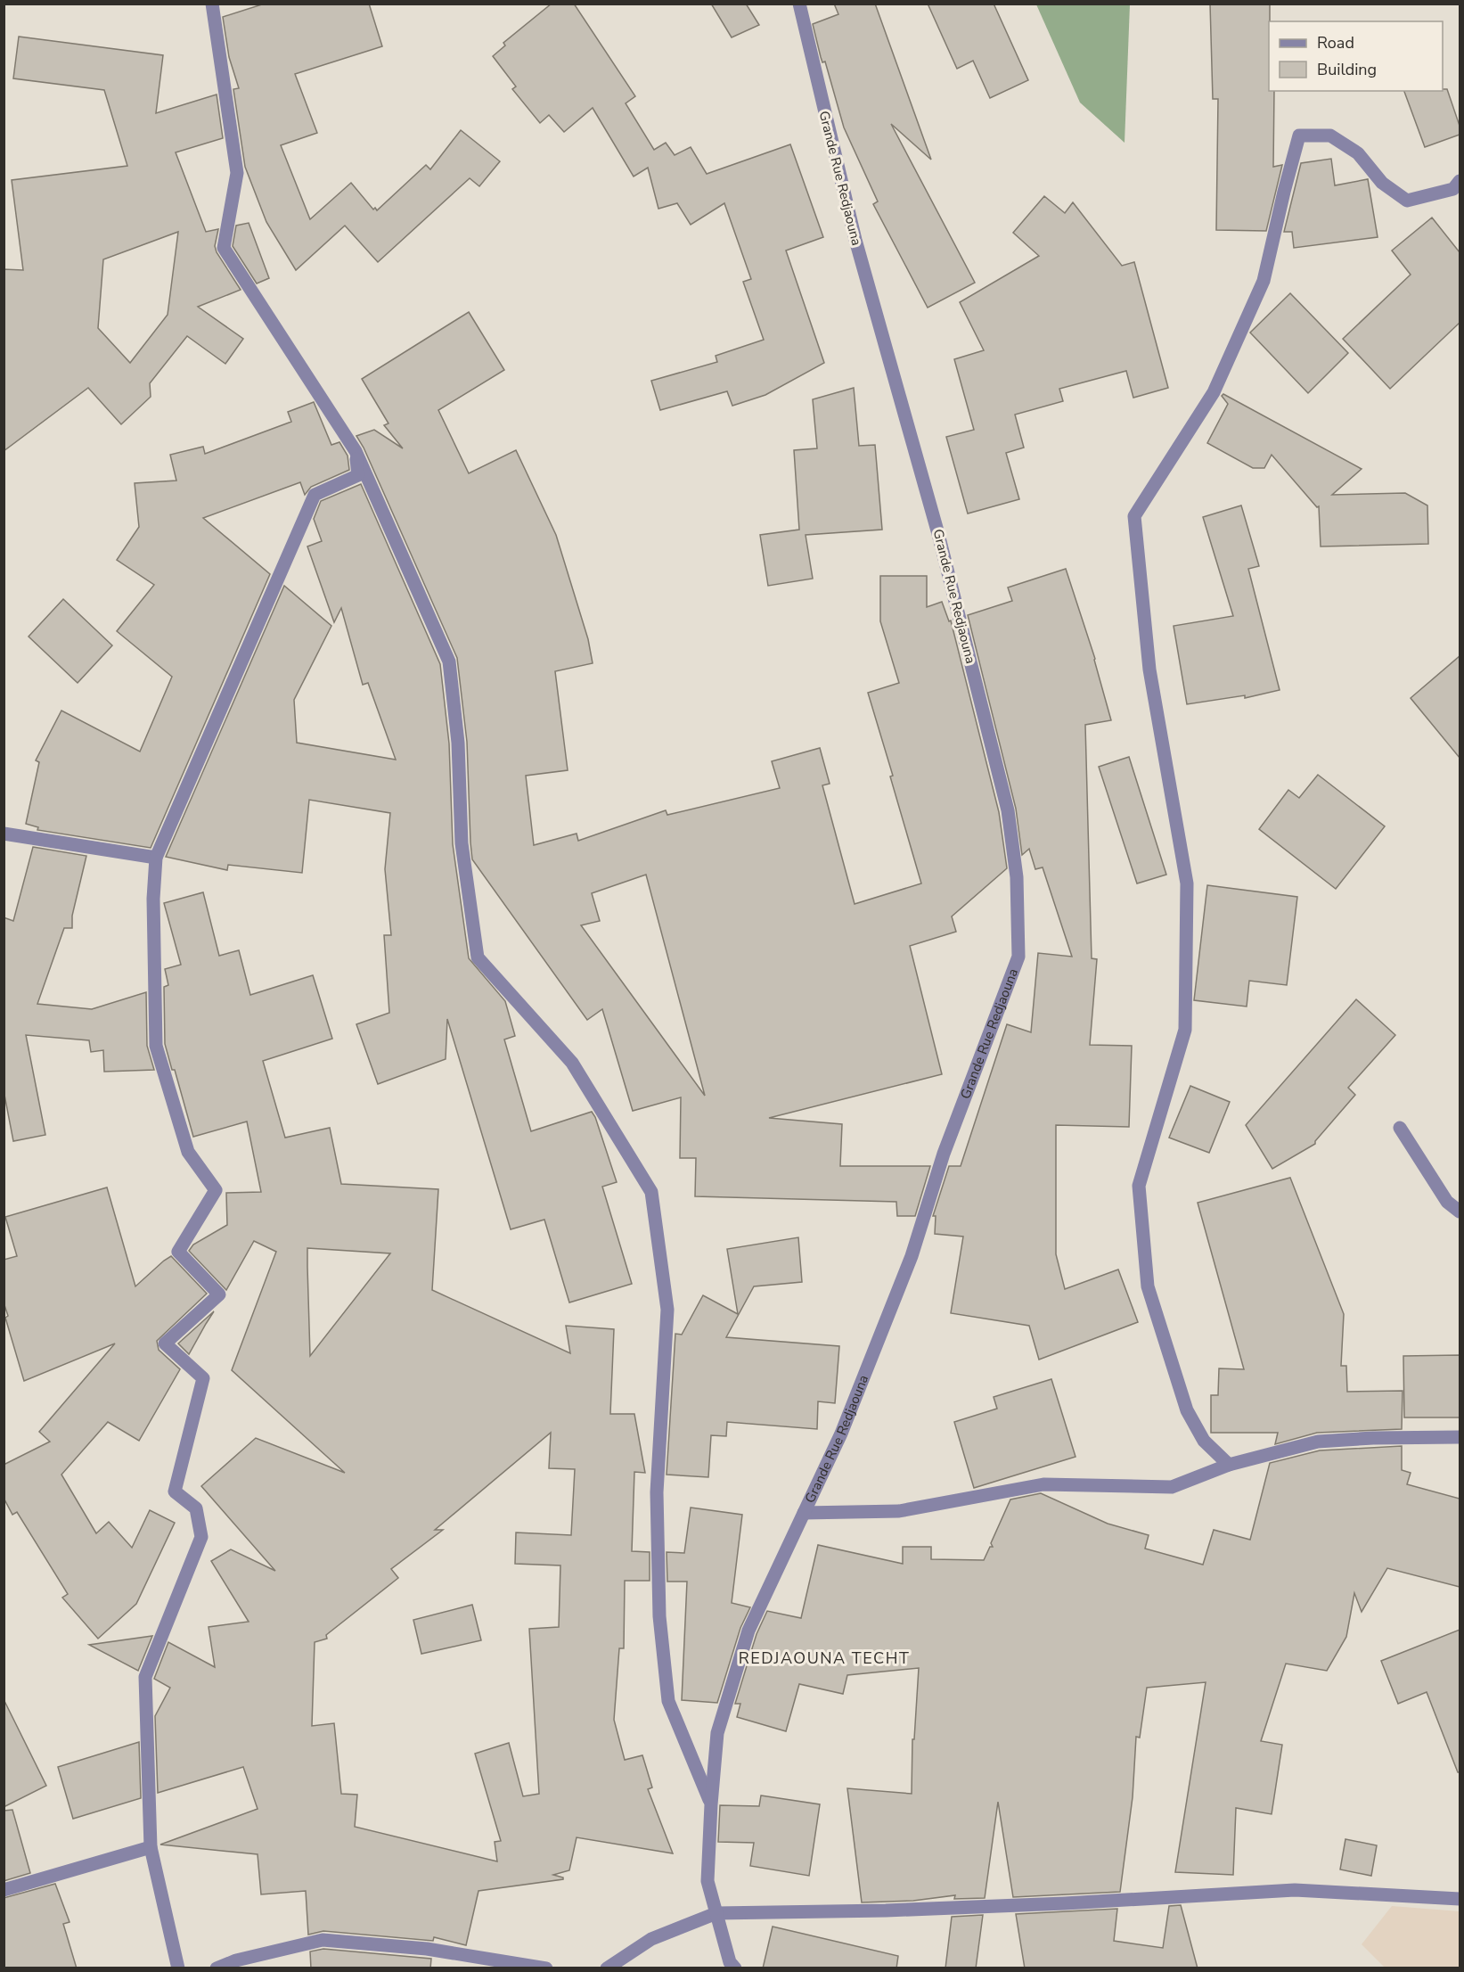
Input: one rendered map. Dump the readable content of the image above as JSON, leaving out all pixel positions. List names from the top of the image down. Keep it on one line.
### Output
{"streets":{"street":["Grande Rue Redjaouna"]},"districts":["REDJAOUNA TECHT"],"legend":["Road","Building"]}
